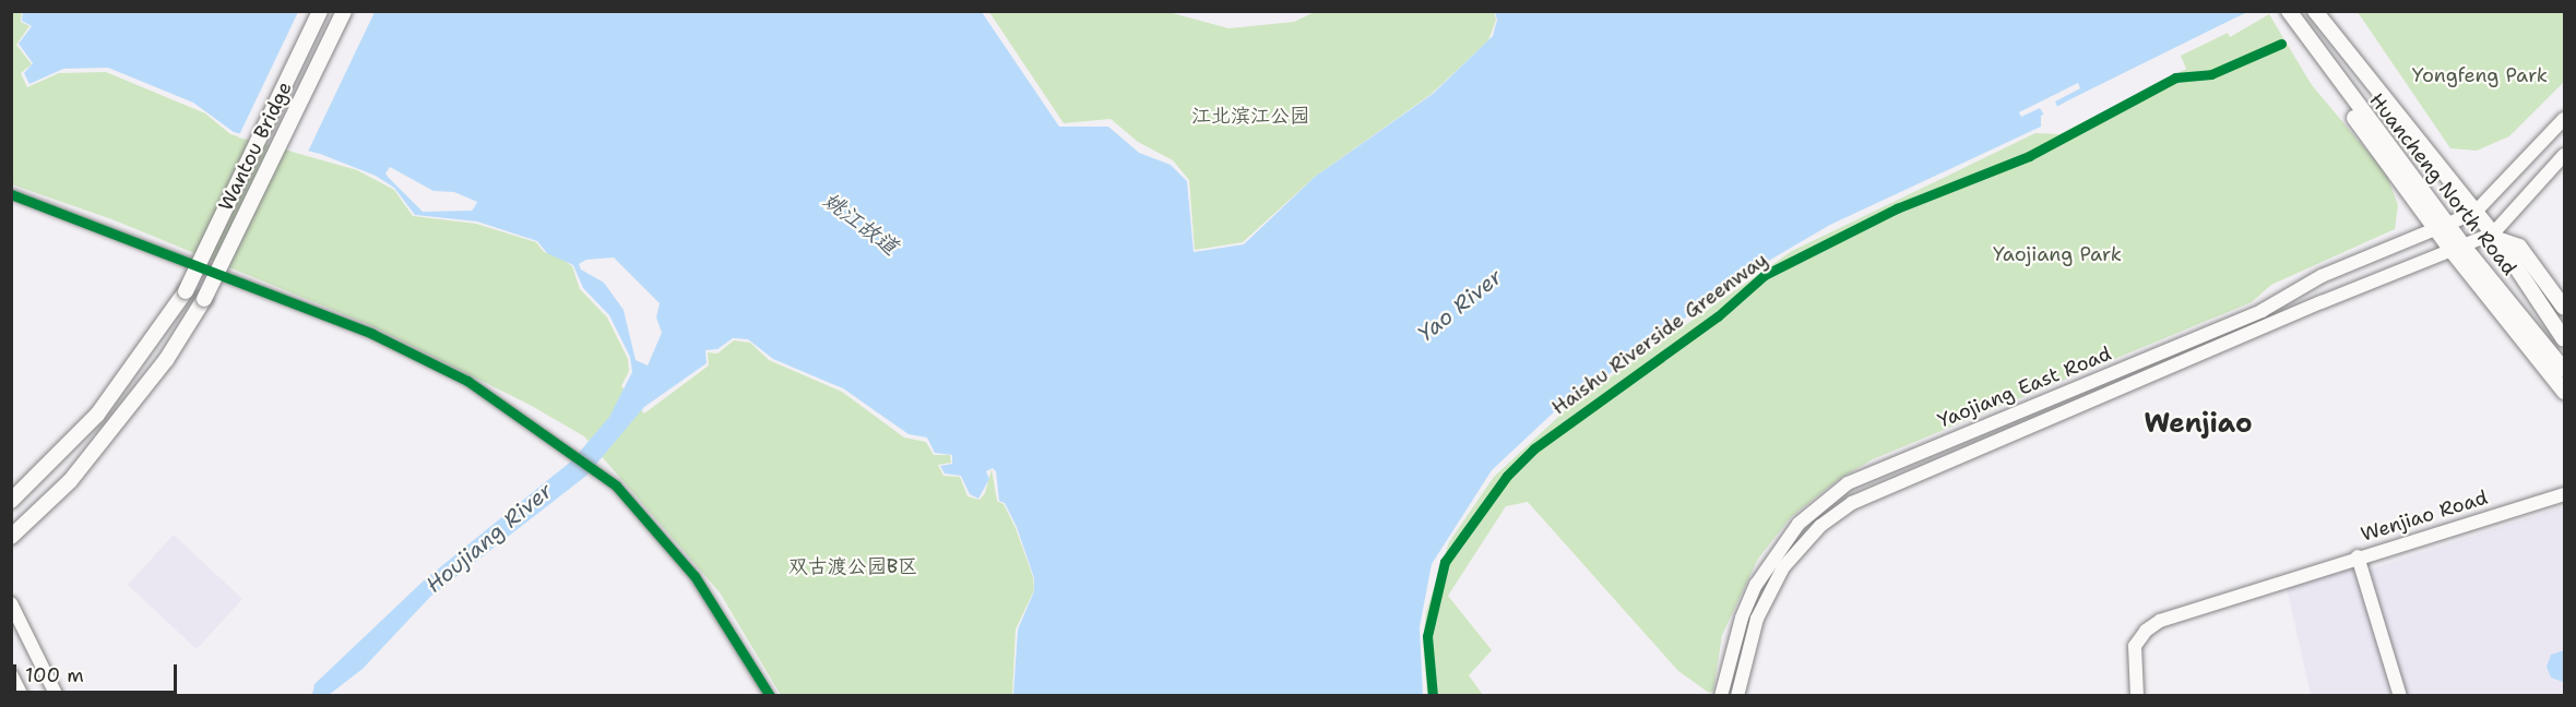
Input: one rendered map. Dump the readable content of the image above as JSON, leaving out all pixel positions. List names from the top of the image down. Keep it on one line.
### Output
{"streets":{"main road":["Wantou Bridge","Huancheng North Road","Yaojiang East Road","Wenjiao Road"],"cycle path":["Haishu Riverside Greenway"]},"crossings":[["Huancheng North Road","Yaojiang East Road"]],"districts":["Wenjiao"],"water":["姚江故道","Yao River","Houjiang River"],"parks":["Yongfeng Park","江北滨江公园","Yaojiang Park","双古渡公园B区"],"scale_bar":"100 m"}
